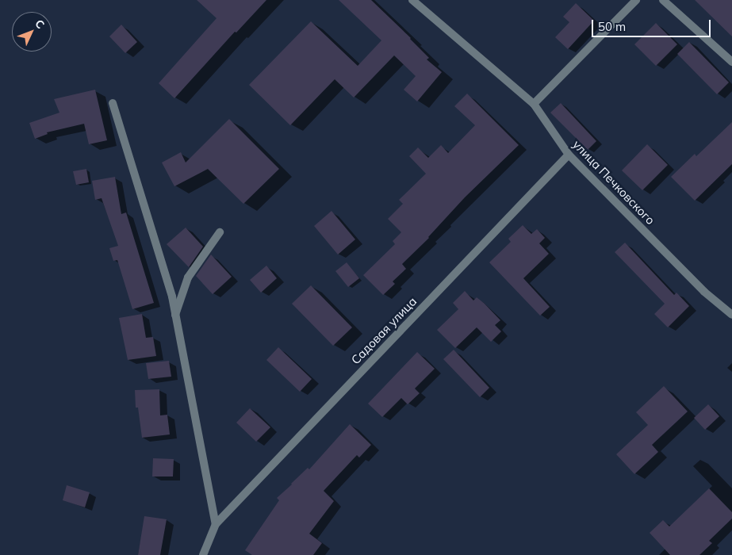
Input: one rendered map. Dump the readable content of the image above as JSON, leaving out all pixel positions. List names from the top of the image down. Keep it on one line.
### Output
{"streets":{"street":["улица Печковского","Садовая улица"]},"crossings":[["улица Печковского","Садовая улица"]],"scale_bar":"50 m","north":"top right"}
